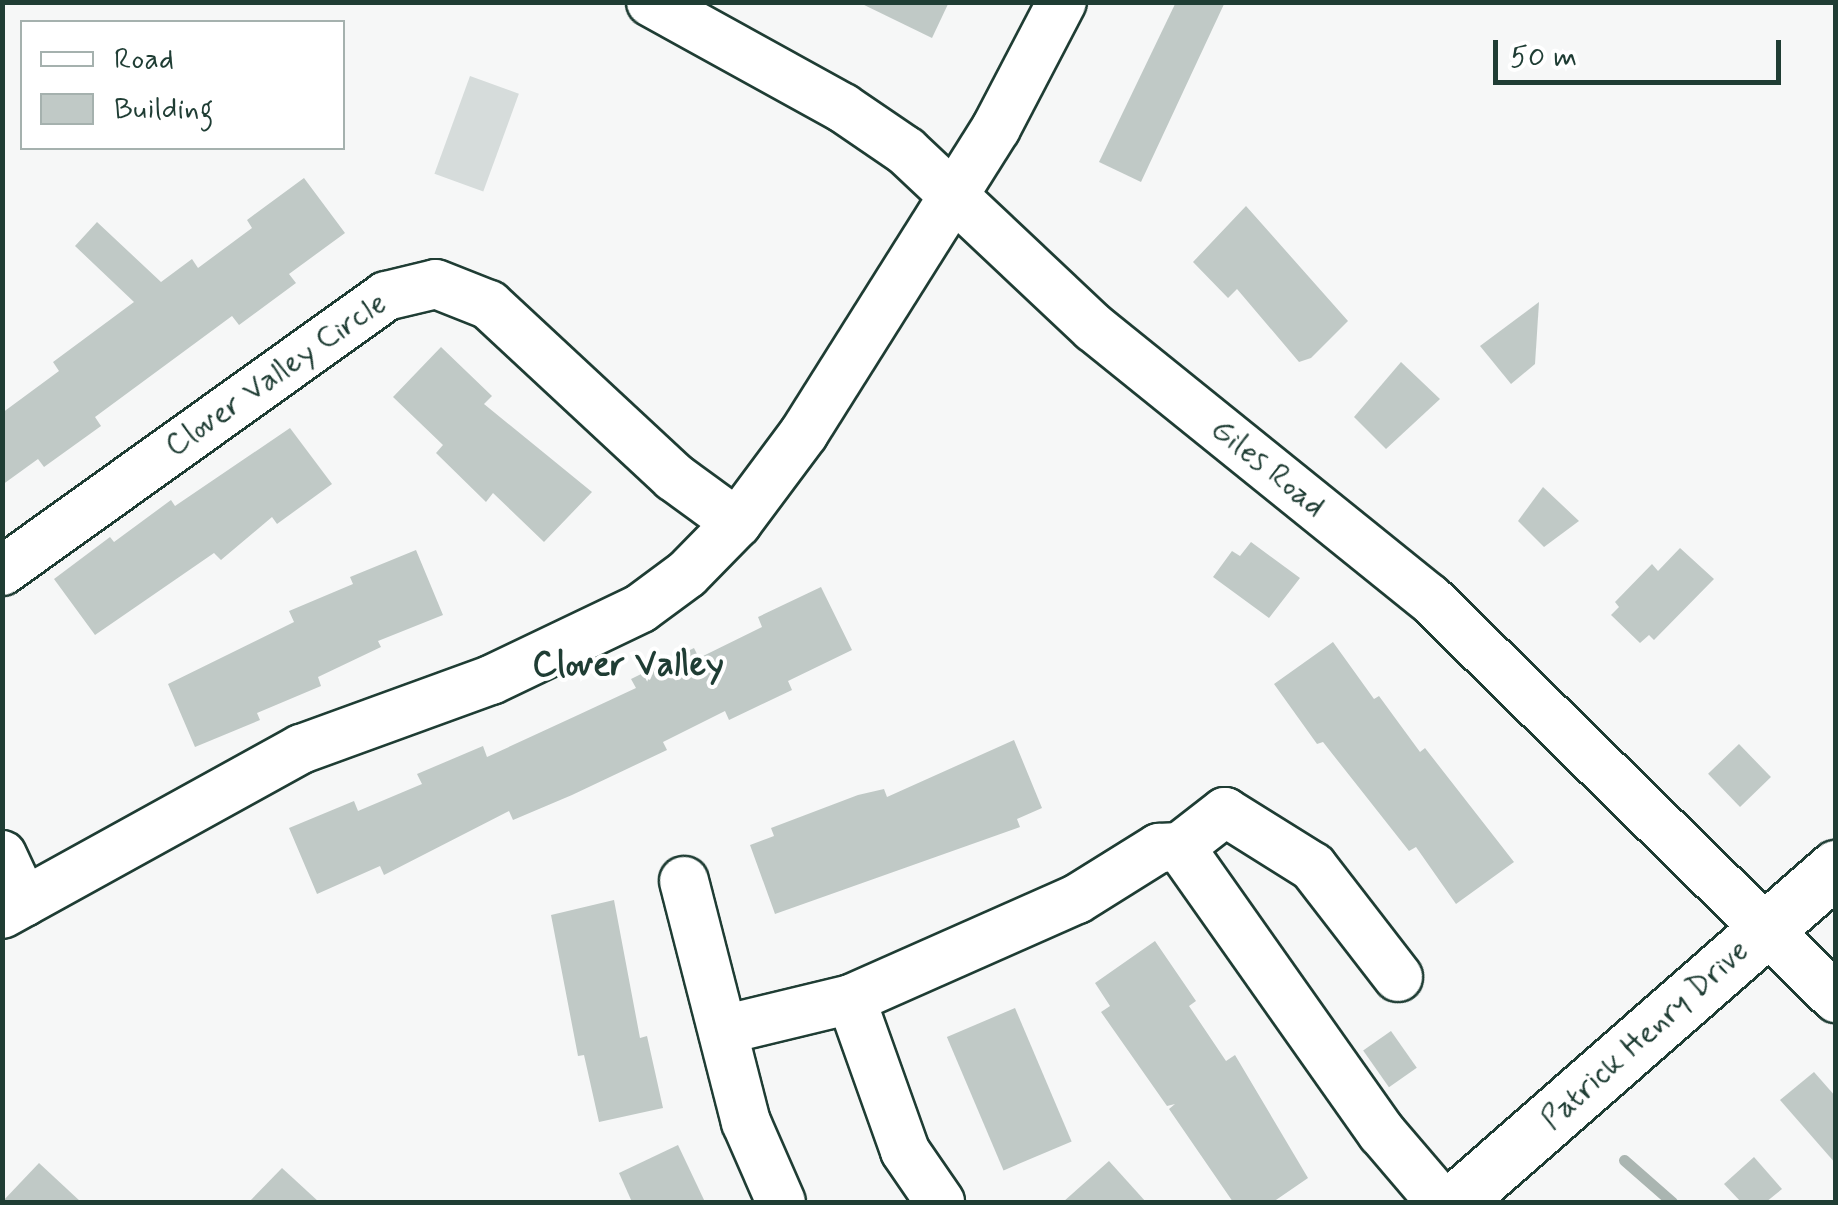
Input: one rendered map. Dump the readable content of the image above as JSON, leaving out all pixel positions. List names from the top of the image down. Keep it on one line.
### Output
{"streets":{"main road":["Patrick Henry Drive"],"street":["Clover Valley Circle","Giles Road"]},"crossings":[["Giles Road","Patrick Henry Drive"]],"districts":["Clover Valley"],"legend":["Road","Building"],"scale_bar":"50 m"}
